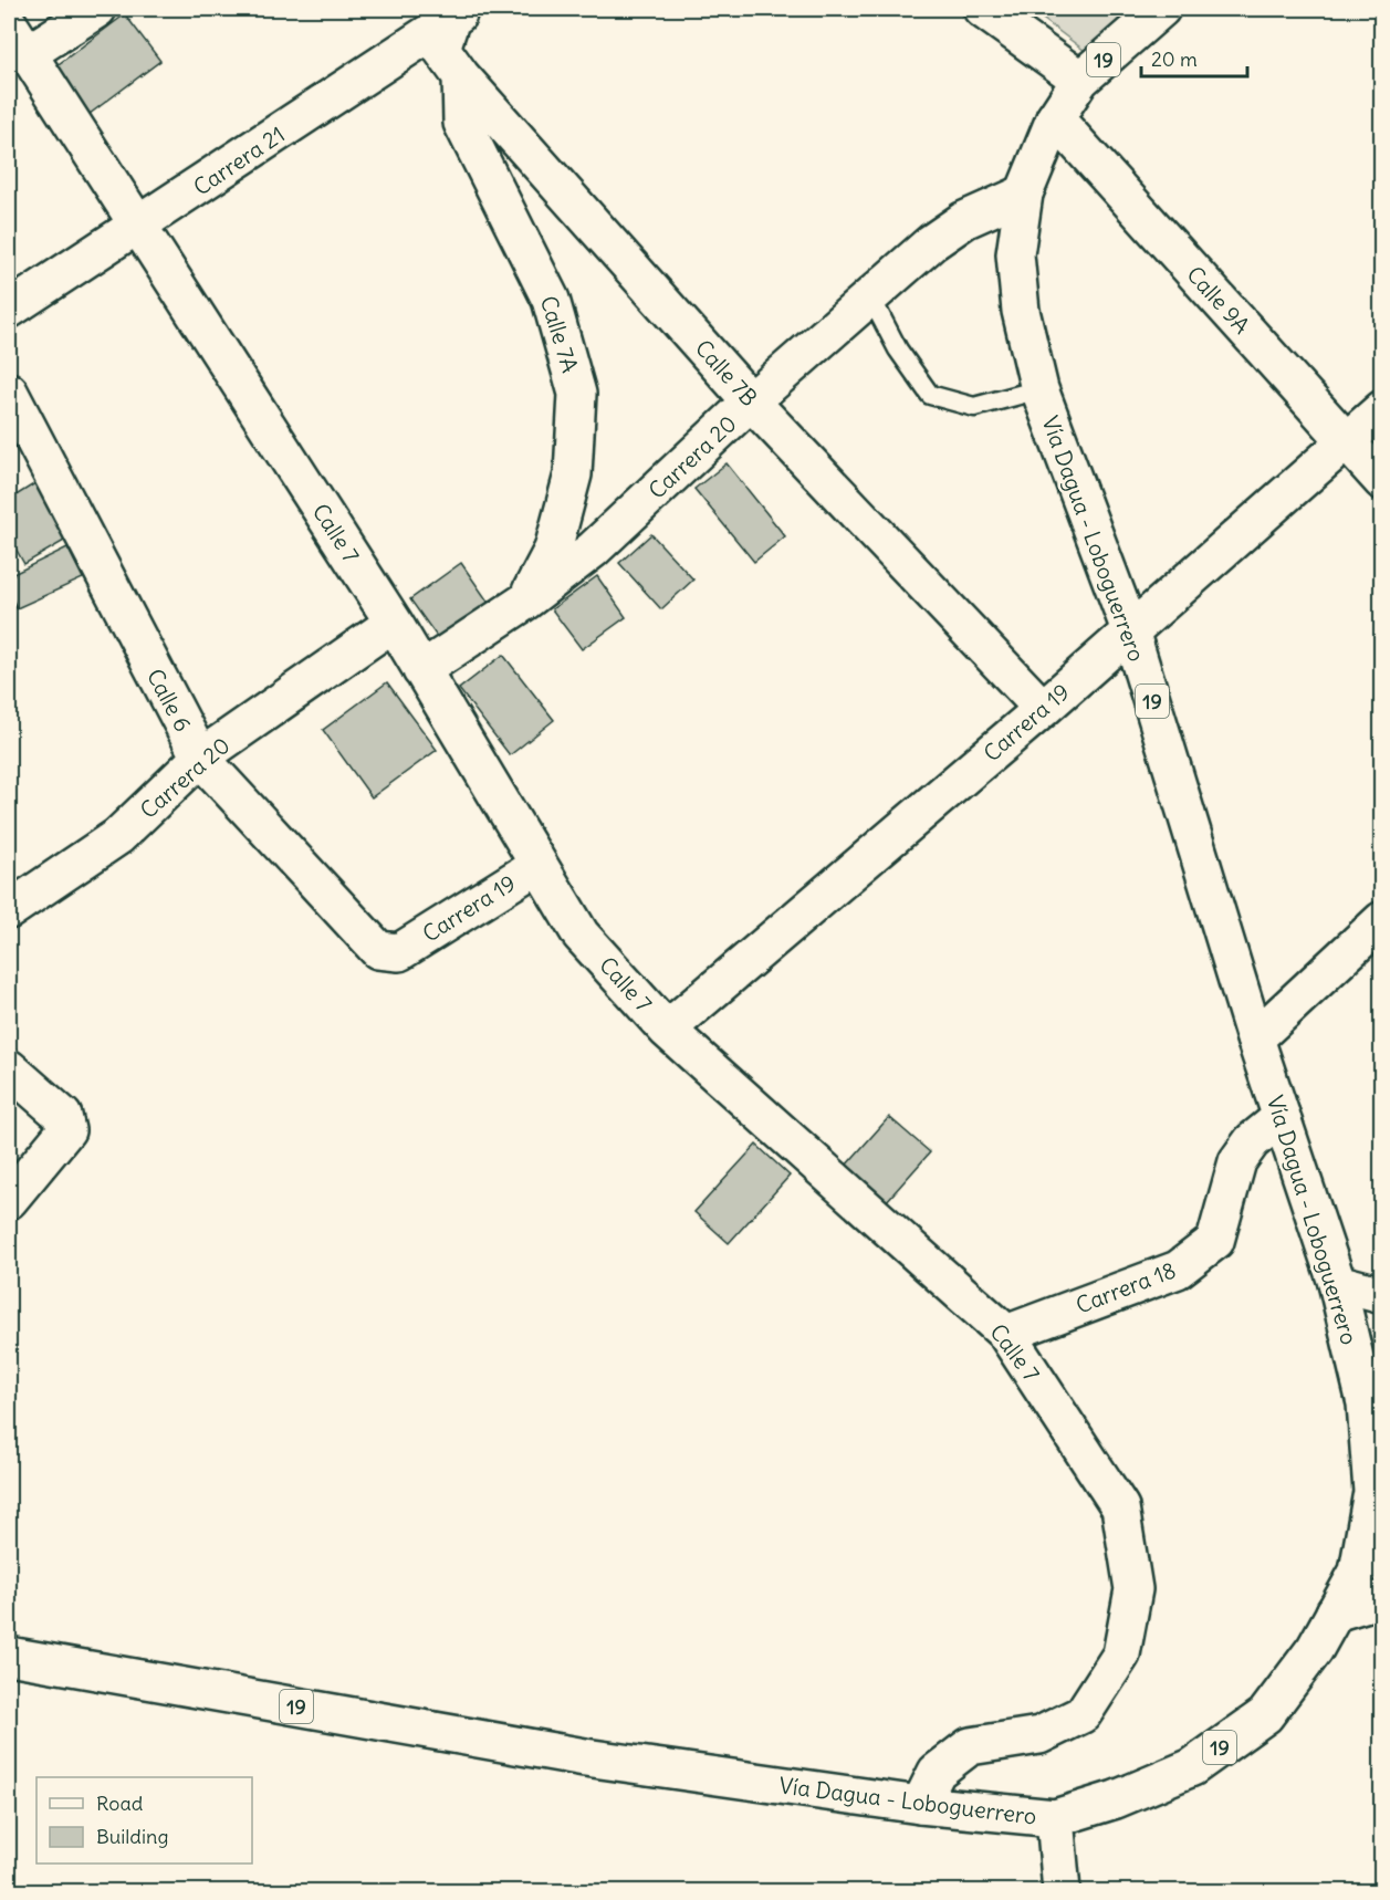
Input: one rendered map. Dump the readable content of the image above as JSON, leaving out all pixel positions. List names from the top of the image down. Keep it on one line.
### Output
{"streets":{"street":["19","Carrera 21","Calle 9A","Calle 7A","Calle 7B","Carrera 20","Calle 7","Vía Dagua - Loboguerrero","Calle 6","Carrera 19","Carrera 18"]},"crossings":[["Carrera 21","Calle 7B"],["Carrera 21","Calle 7"],["Calle 9A","Vía Dagua - Loboguerrero"],["Calle 9A","Carrera 19"],["Calle 7A","Calle 7B"],["Calle 7A","Carrera 20"],["Calle 7B","Carrera 20"],["Calle 7B","Carrera 19"],["Carrera 20","Calle 7"],["Carrera 20","Vía Dagua - Loboguerrero"],["Carrera 20","Calle 6"],["Calle 7","Vía Dagua - Loboguerrero"],["Calle 7","Carrera 19"],["Calle 7","Carrera 18"],["Vía Dagua - Loboguerrero","Carrera 19"],["Vía Dagua - Loboguerrero","Carrera 18"],["Calle 6","Carrera 19"]],"legend":["Road","Building"],"scale_bar":"20 m"}
